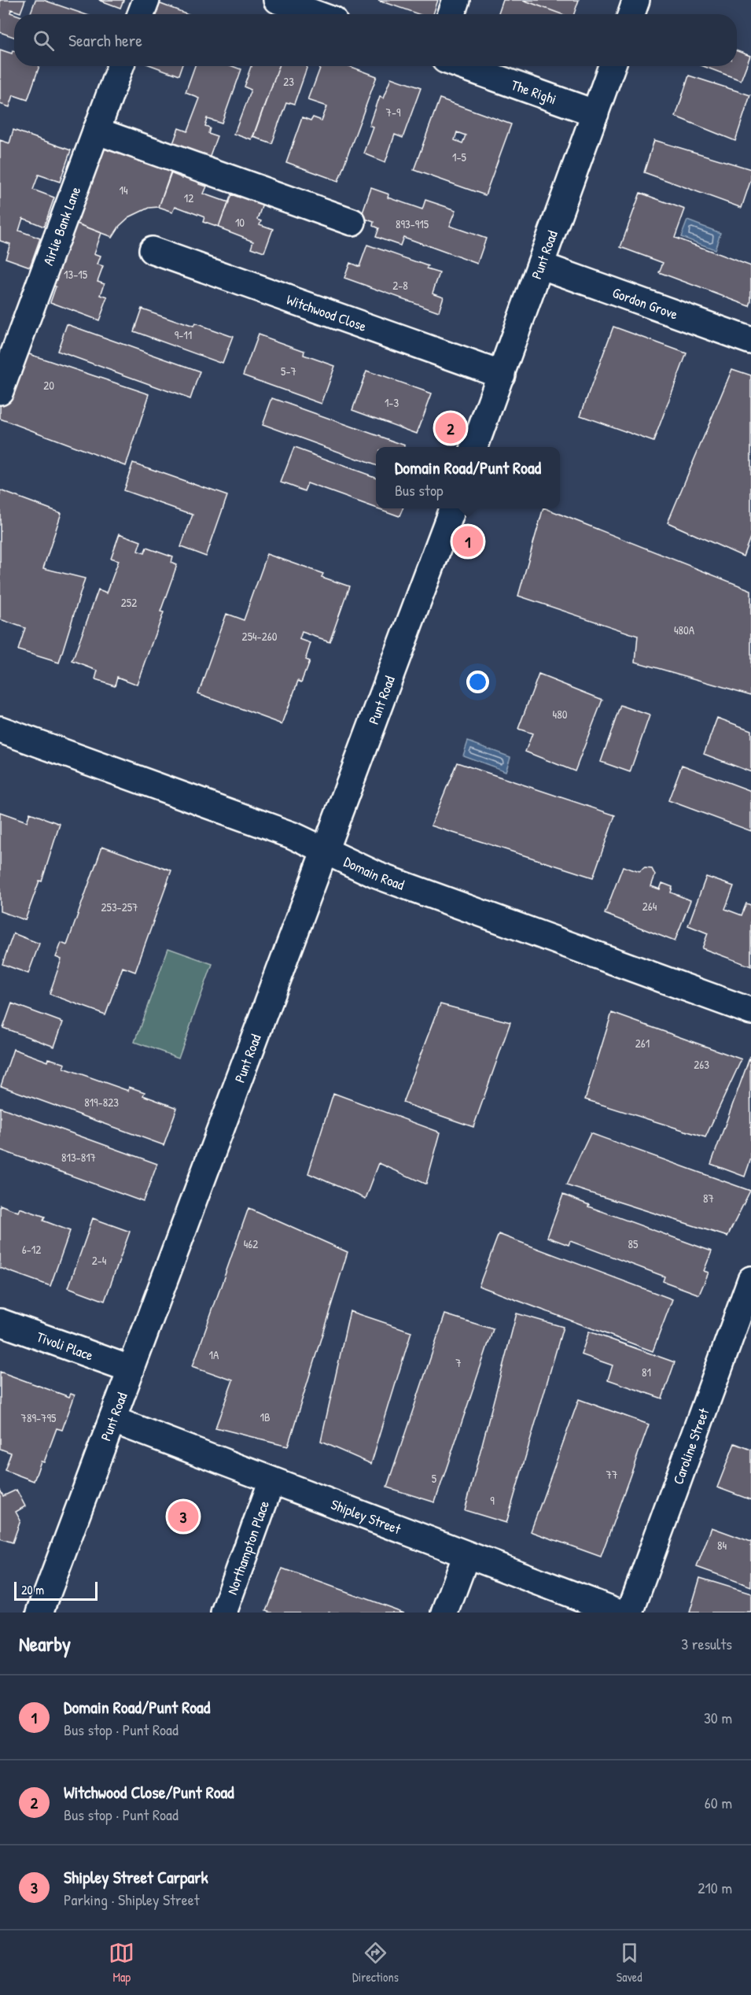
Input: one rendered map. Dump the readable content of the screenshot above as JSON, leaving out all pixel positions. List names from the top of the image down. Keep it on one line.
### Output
{"streets":{"main road":["The Righi","Airlie Bank Lane","Punt Road","Gordon Grove","Witchwood Close","Domain Road","Tivoli Place","Caroline Street","Shipley Street","Northampton Place"]},"crossings":[["The Righi","Punt Road"],["Punt Road","Gordon Grove"],["Punt Road","Witchwood Close"],["Punt Road","Domain Road"],["Punt Road","Tivoli Place"],["Punt Road","Shipley Street"],["Shipley Street","Northampton Place"]],"house_numbers":["23","7-9","1-5","14","12","10","893-915","13-15","2-8","9-11","5-7","20","1-3","252","480A","254-260","480","264","253-257","261","263","819-823","813-817","87","462","85","6-12","2-4","1A","7","81","1B","789-795","77","5","9","84"],"scale_bar":"20 m","page":{"search":"Search here","pins":["2","1","3"],"popup":["Domain Road/Punt Road","Bus stop"],"scale":"20 m","heading":["Nearby","3 results"],"list":[{"mark":"1","name":"Domain Road/Punt Road","note":"Bus stop · Punt Road","value":"30 m"},{"mark":"2","name":"Witchwood Close/Punt Road","note":"Bus stop · Punt Road","value":"60 m"},{"mark":"3","name":"Shipley Street Carpark","note":"Parking · Shipley Street","value":"210 m"}],"nav":["Map","Directions","Saved"]}}
